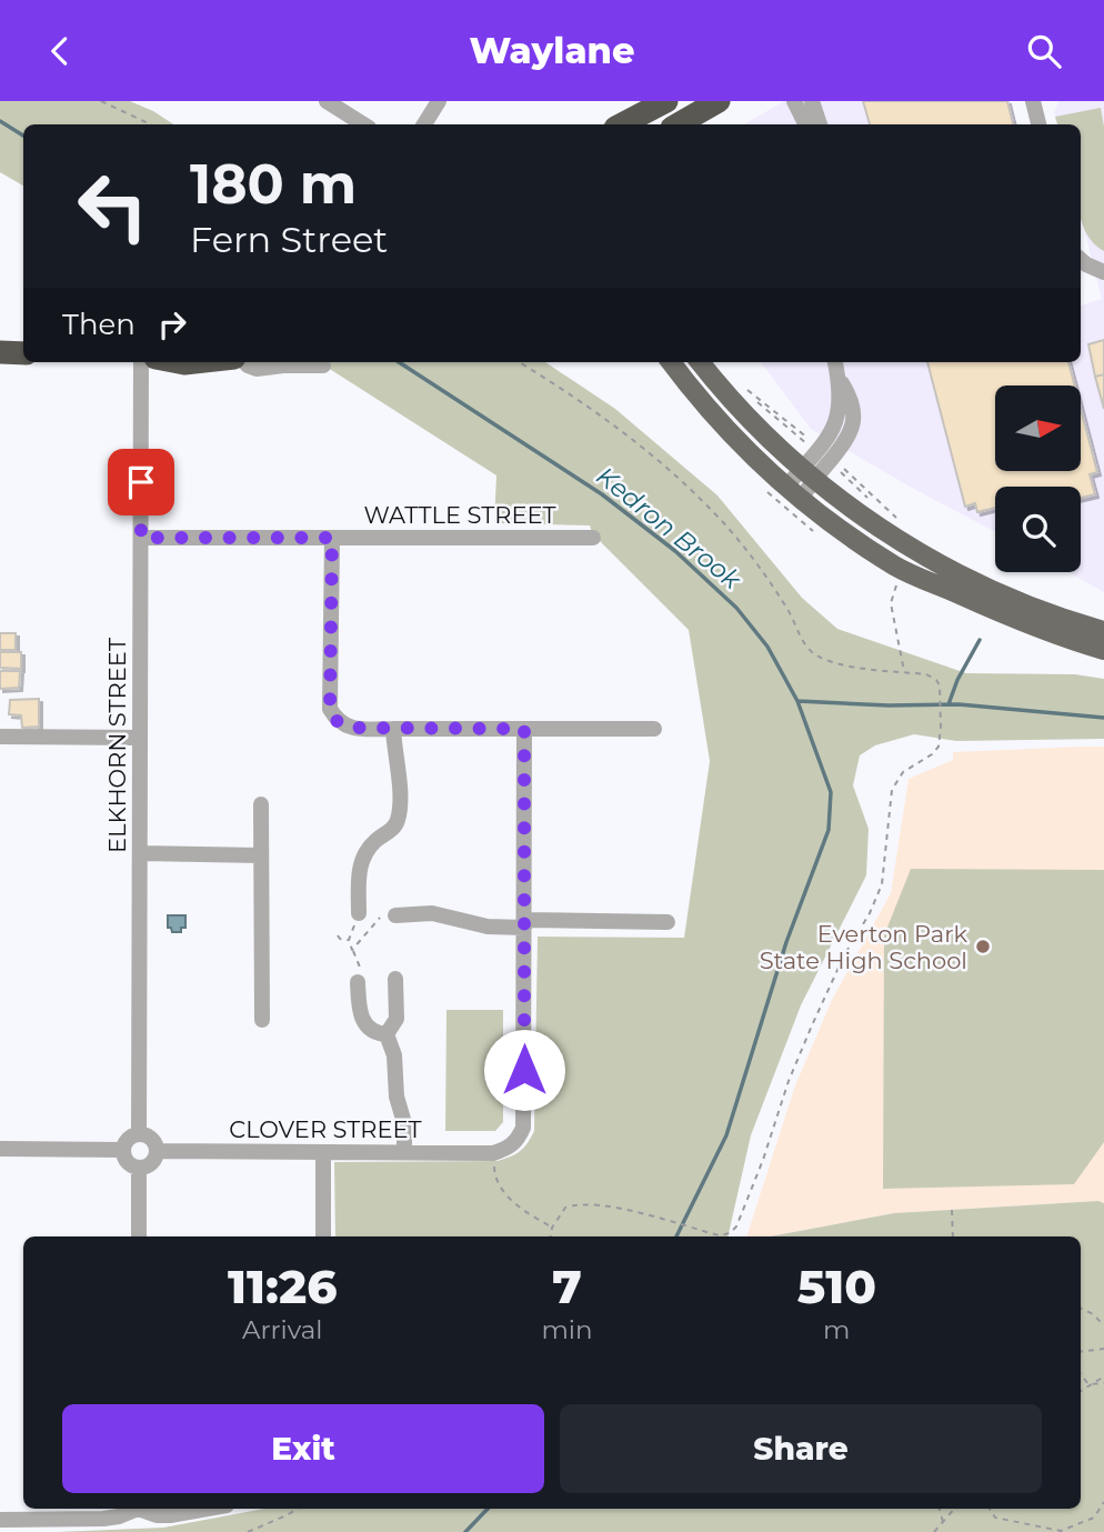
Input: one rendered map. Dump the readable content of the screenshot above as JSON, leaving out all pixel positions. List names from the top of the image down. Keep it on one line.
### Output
{"streets":{"street":["WATTLE STREET","ELKHORN STREET","CLOVER STREET"]},"crossings":[["WATTLE STREET","ELKHORN STREET"],["ELKHORN STREET","CLOVER STREET"]],"water":["Kedron Brook"],"places":["Everton Park State High School"],"north":"right","page":{"header":"Waylane","turn":["180 m","Fern Street"],"then":"Then","eta":["11:26","Arrival","7","min","510","m"],"buttons":["Exit","Share"]}}
